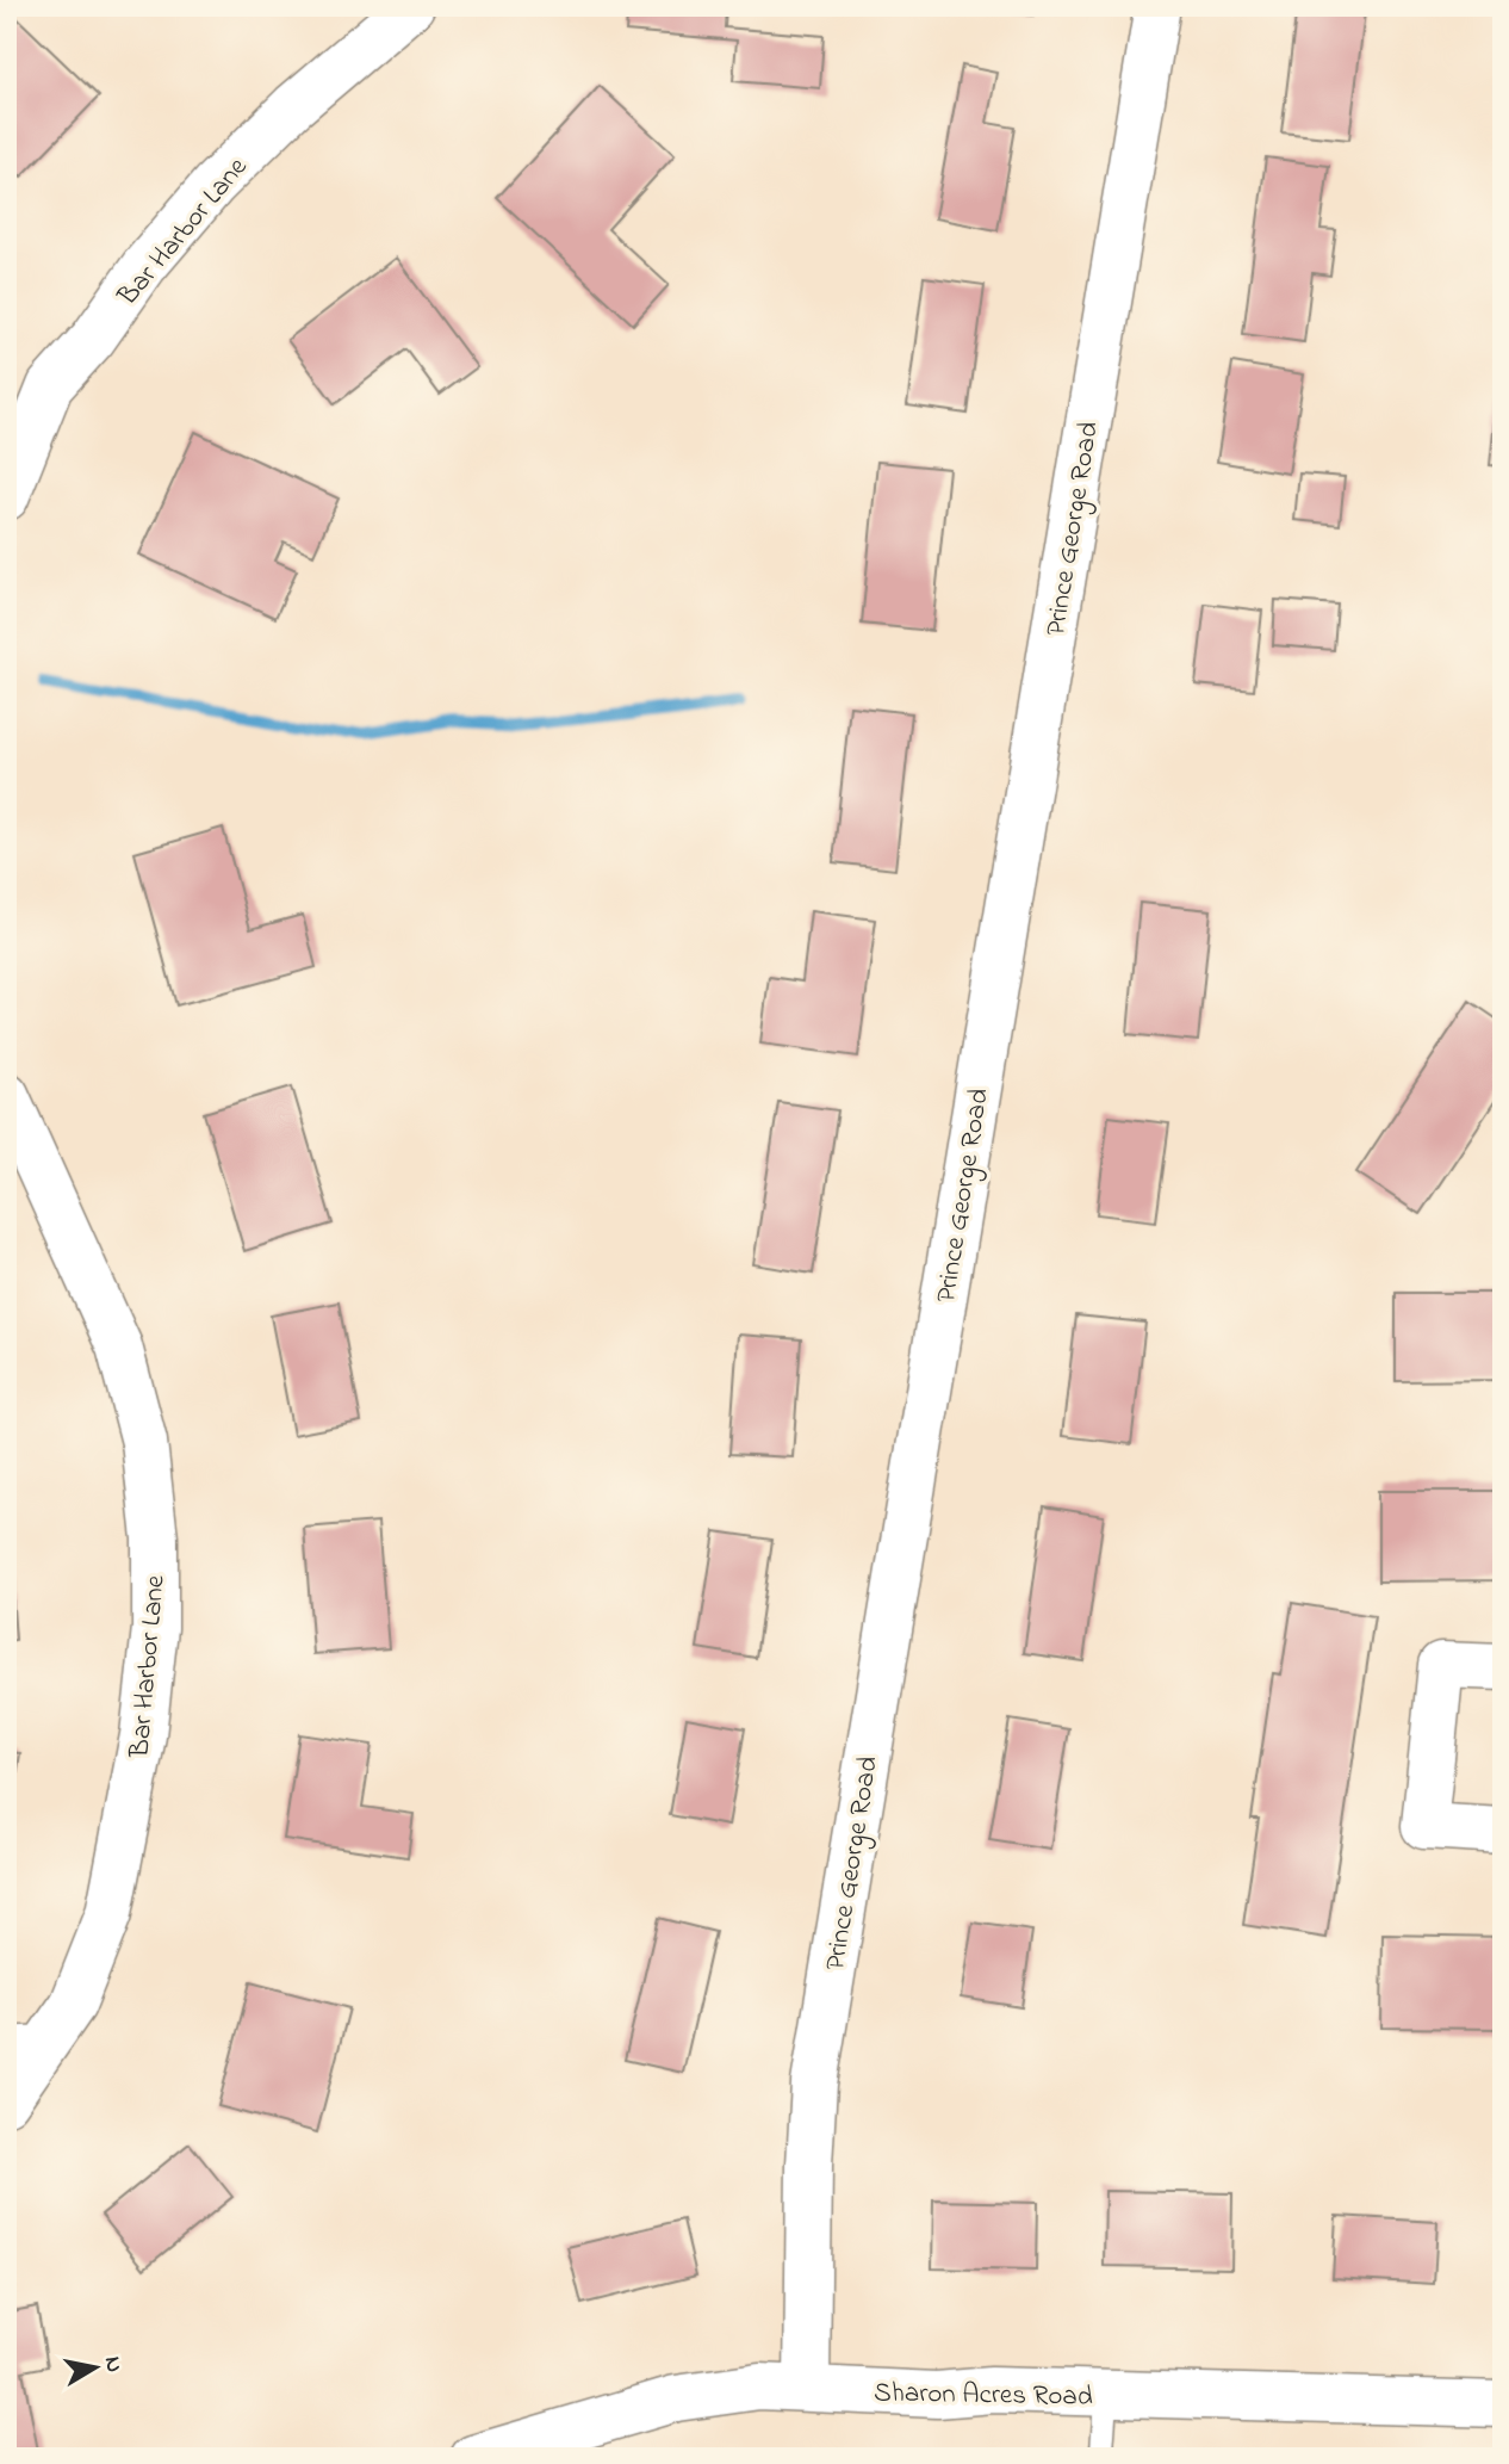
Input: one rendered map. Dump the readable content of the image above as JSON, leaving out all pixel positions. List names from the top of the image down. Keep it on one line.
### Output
{"streets":{"street":["Bar Harbor Lane","Prince George Road","Sharon Acres Road"]},"crossings":[["Prince George Road","Sharon Acres Road"]],"north":"right"}
